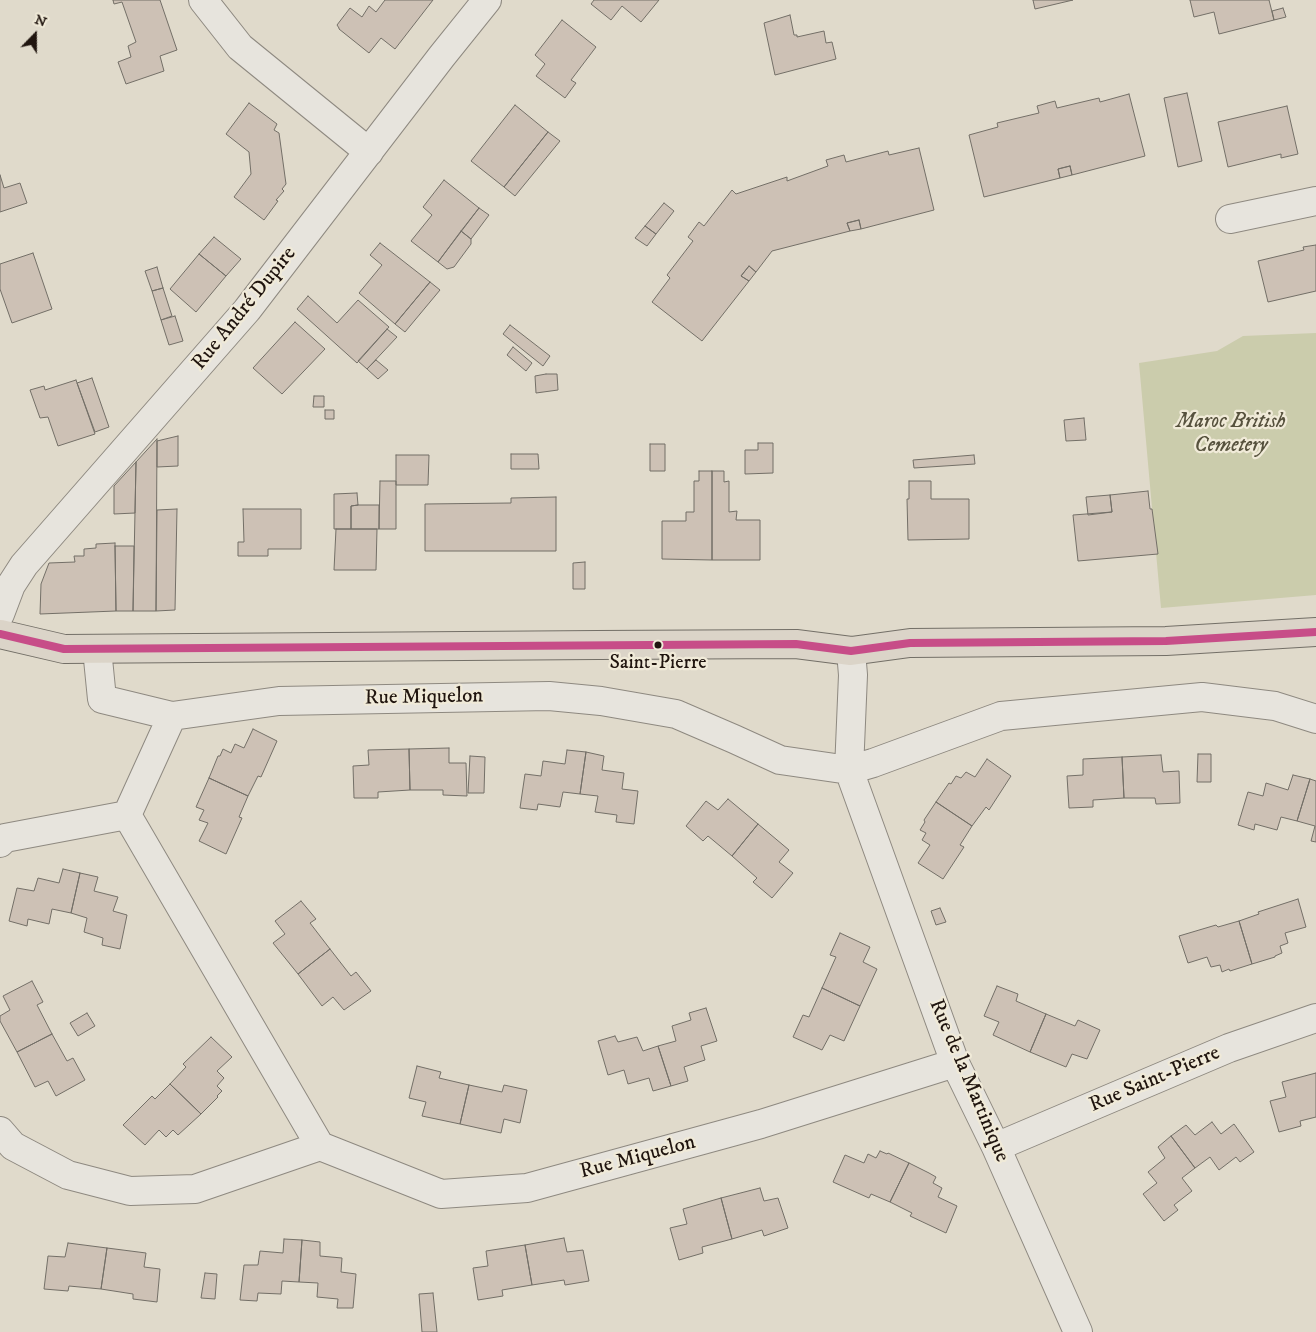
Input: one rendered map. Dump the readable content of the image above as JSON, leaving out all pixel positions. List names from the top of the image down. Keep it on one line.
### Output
{"streets":{"street":["Rue André Dupire","Rue Miquelon","Rue Saint-Pierre","Rue de la Martinique"]},"crossings":[["Rue Miquelon","Rue de la Martinique"],["Rue Saint-Pierre","Rue de la Martinique"]],"parks":["Maroc British Cemetery"],"places":["Saint-Pierre"],"north":"top"}
